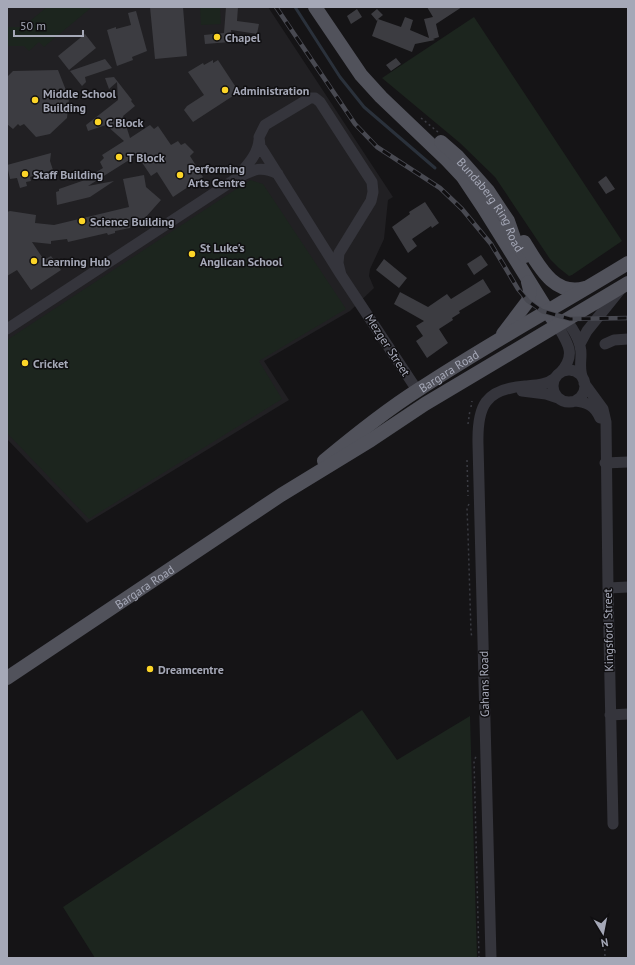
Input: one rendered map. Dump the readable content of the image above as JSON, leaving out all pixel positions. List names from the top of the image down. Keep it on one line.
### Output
{"streets":{"main road":["Bundaberg Ring Road","Bargara Road"],"street":["Mezger Street","Kingsford Street","Gahans Road"]},"crossings":[["Bundaberg Ring Road","Bargara Road"],["Mezger Street","Bargara Road"],["Kingsford Street","Gahans Road"]],"places":["Chapel","Administration","Middle School Building","C Block","T Block","Staff Building","Performing Arts Centre","Science Building","St Luke's Anglican School","Learning Hub","Cricket","Dreamcentre"],"scale_bar":"50 m","north":"bottom"}
